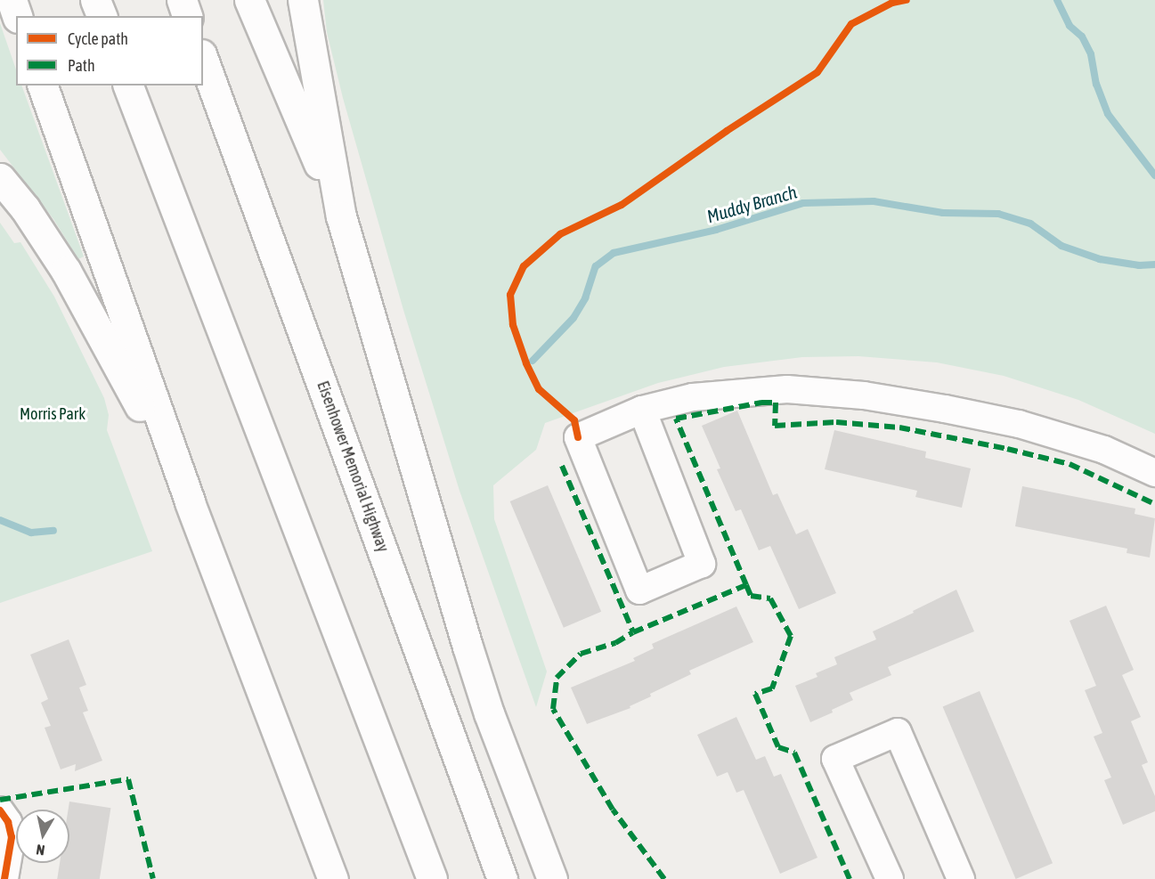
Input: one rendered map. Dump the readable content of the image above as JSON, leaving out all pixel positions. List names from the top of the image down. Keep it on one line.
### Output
{"streets":{"highway":["Eisenhower Memorial Highway"]},"water":["Muddy Branch"],"parks":["Morris Park"],"legend":["Cycle path","Path"],"north":"bottom"}
